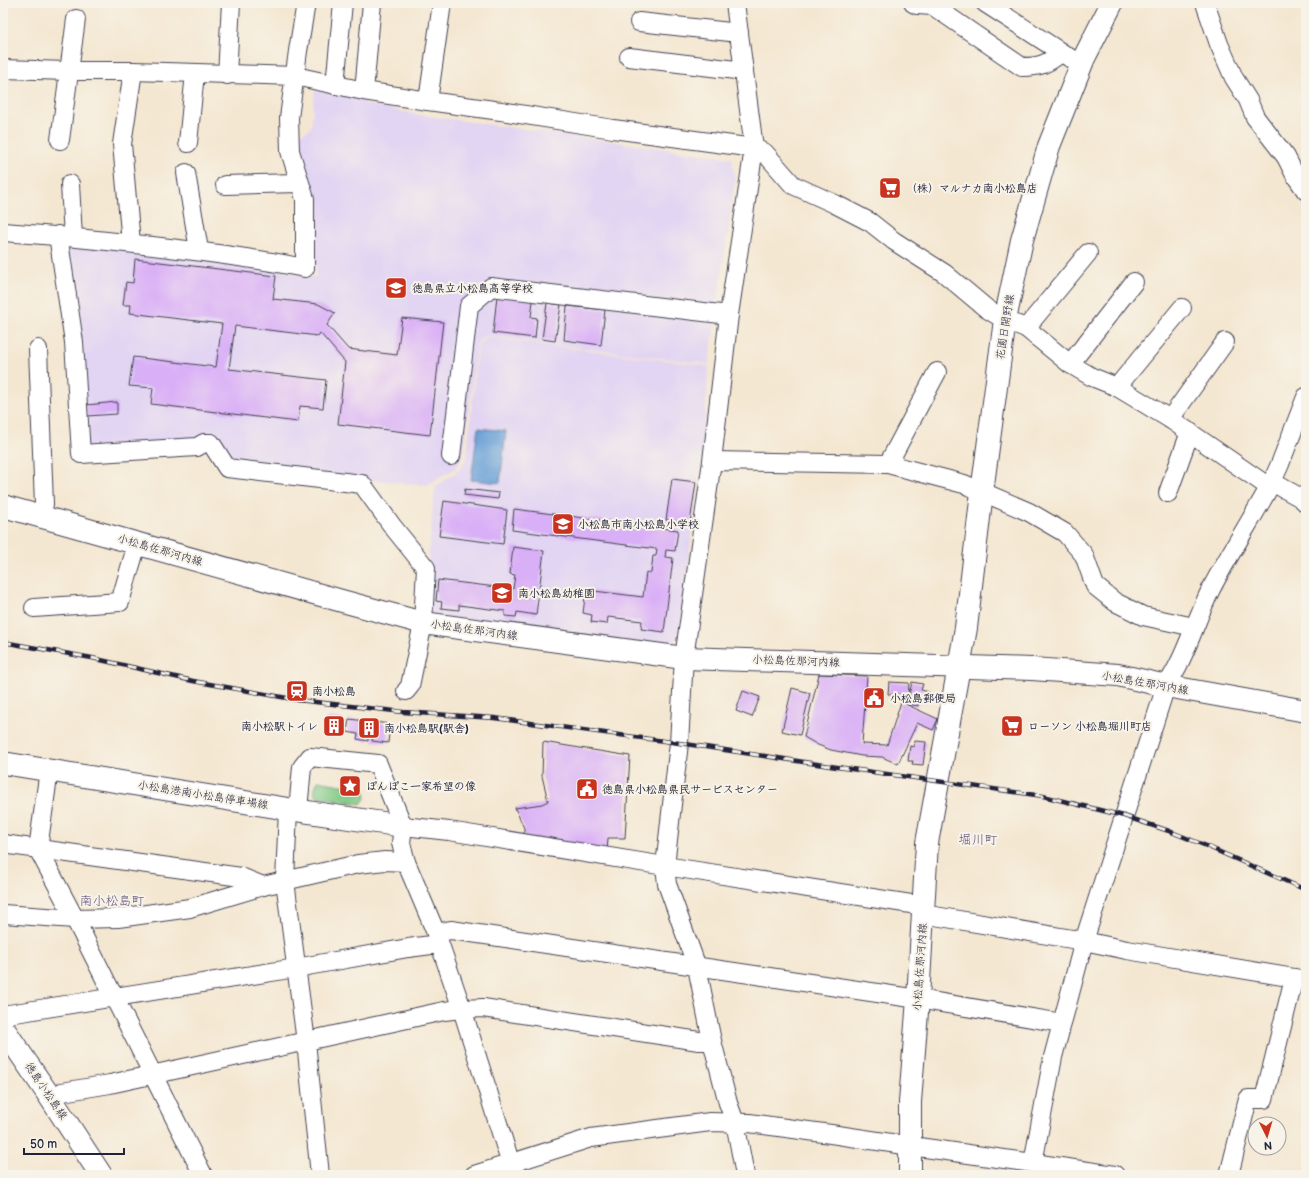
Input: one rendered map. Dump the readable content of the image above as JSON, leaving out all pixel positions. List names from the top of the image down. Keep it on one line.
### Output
{"streets":{"main road":["花園日開野線","小松島佐那河内線","小松島港南小松島停車場線","徳島小松島線"]},"crossings":[["花園日開野線","小松島佐那河内線"]],"districts":["堀川町","南小松島町"],"places":{"supermarket":["（株）マルナカ南小松島店","ローソン 小松島堀川町店"],"school or university":["徳島県立小松島高等学校","小松島市南小松島小学校","南小松島幼稚園"],"station":["南小松島"],"public building":["小松島郵便局","徳島県小松島県民サービスセンター"],"building":["南小松駅トイレ","南小松島駅(駅舎)"],"place":["ぽんぽこ一家希望の像"]},"scale_bar":"50 m","north":"bottom"}
